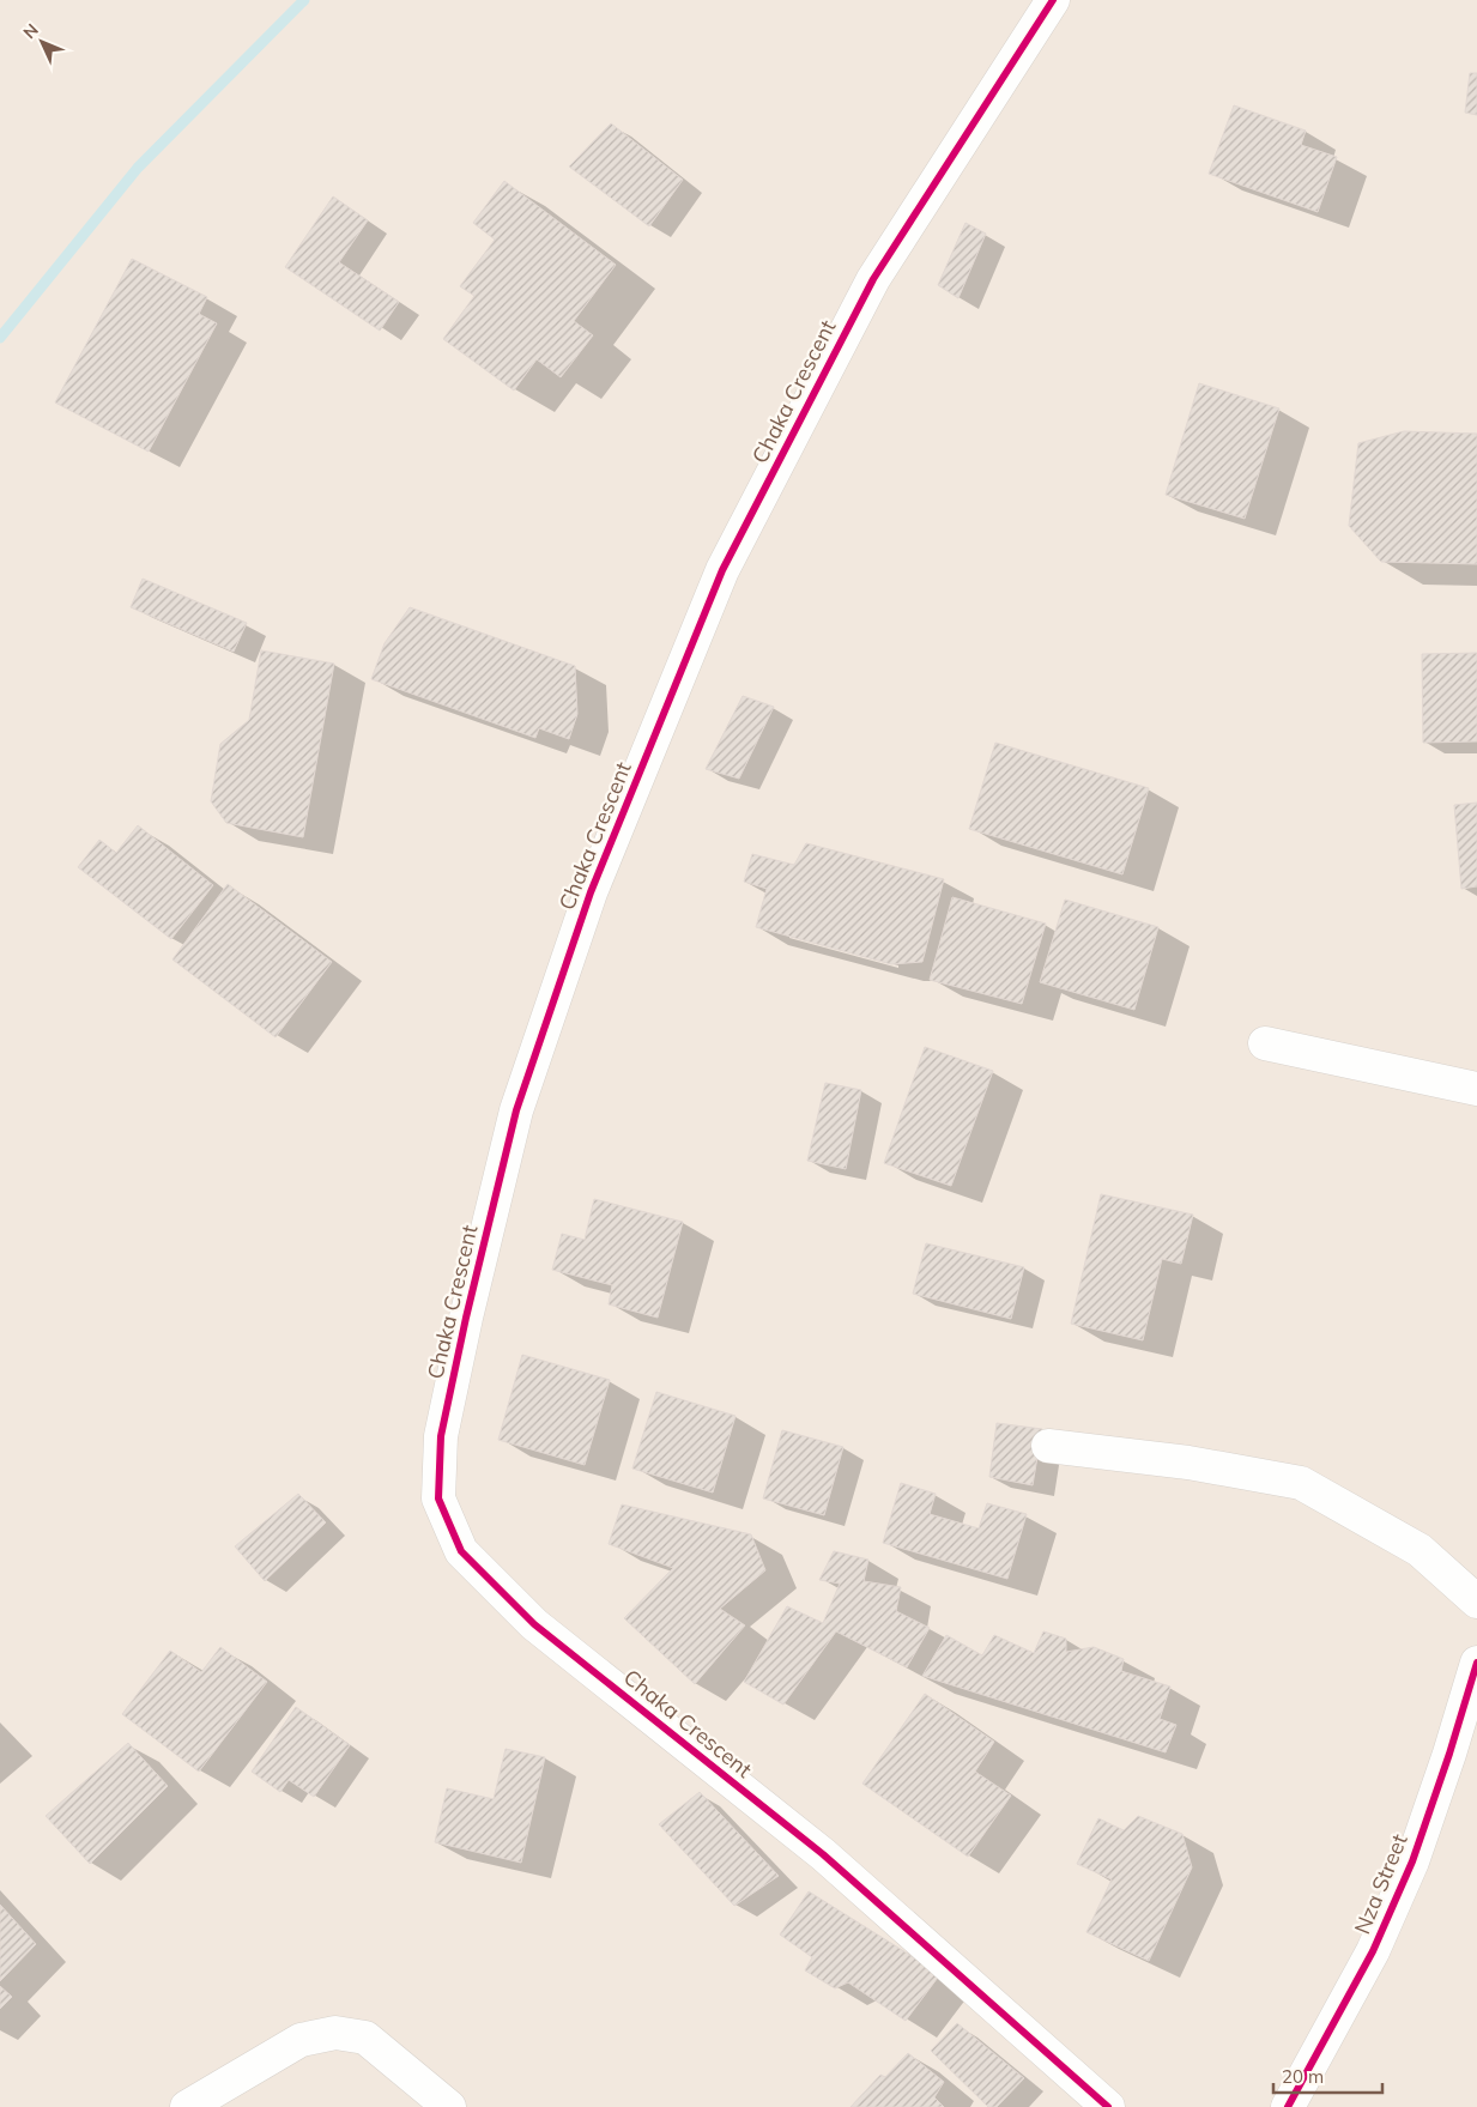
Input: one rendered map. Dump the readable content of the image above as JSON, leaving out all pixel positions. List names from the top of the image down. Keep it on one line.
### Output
{"streets":{"street":["Chaka Crescent","Nza Street"]},"scale_bar":"20 m","north":"top left"}
